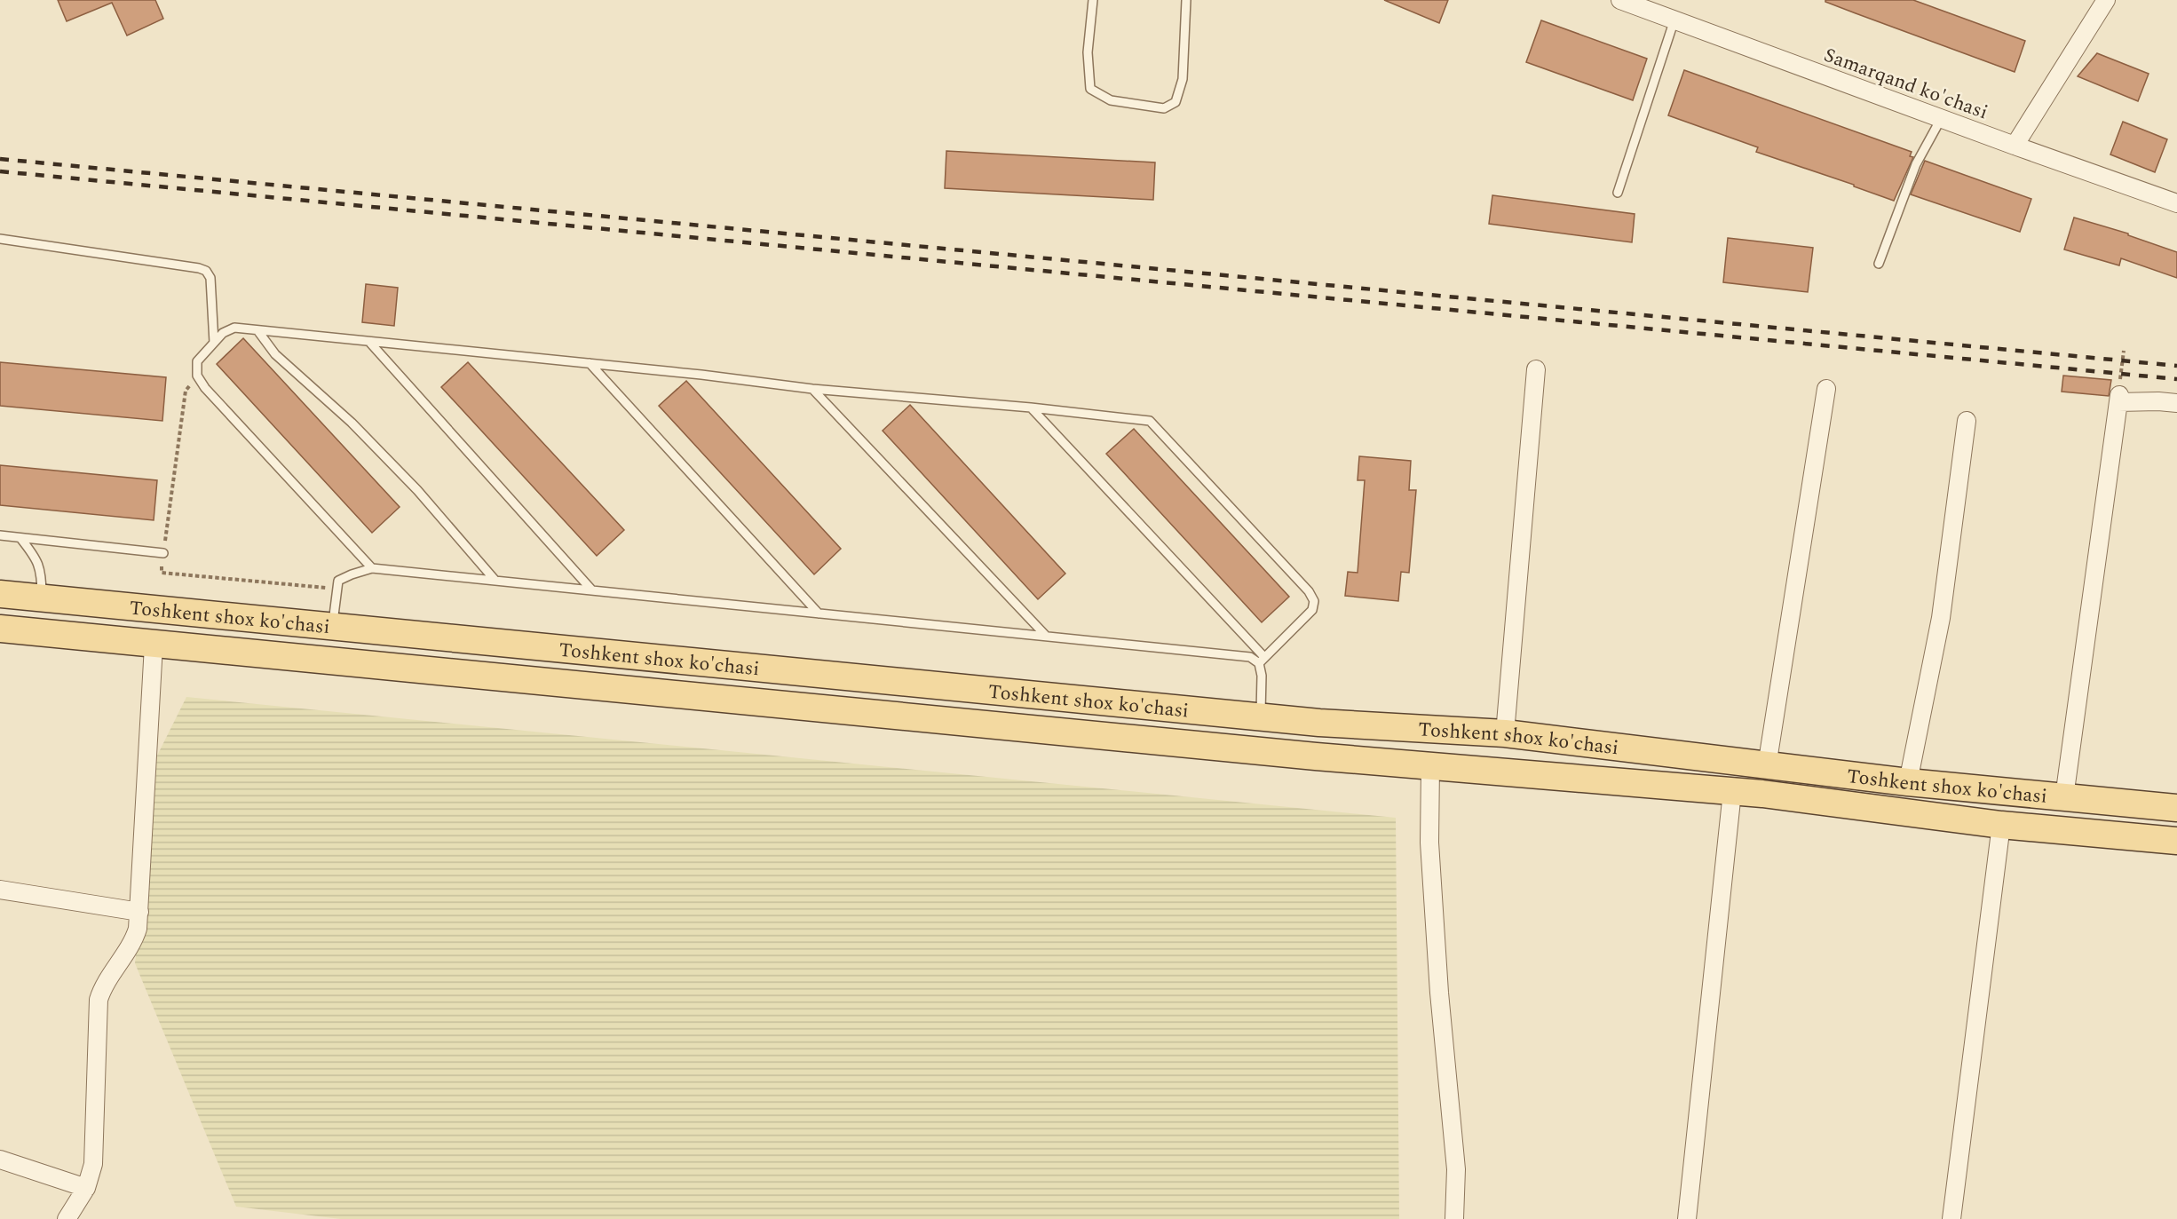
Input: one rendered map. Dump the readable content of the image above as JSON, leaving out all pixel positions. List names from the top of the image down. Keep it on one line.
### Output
{"streets":{"main road":["Toshkent shox ko'chasi"],"street":["Samarqand ko'chasi"]}}
